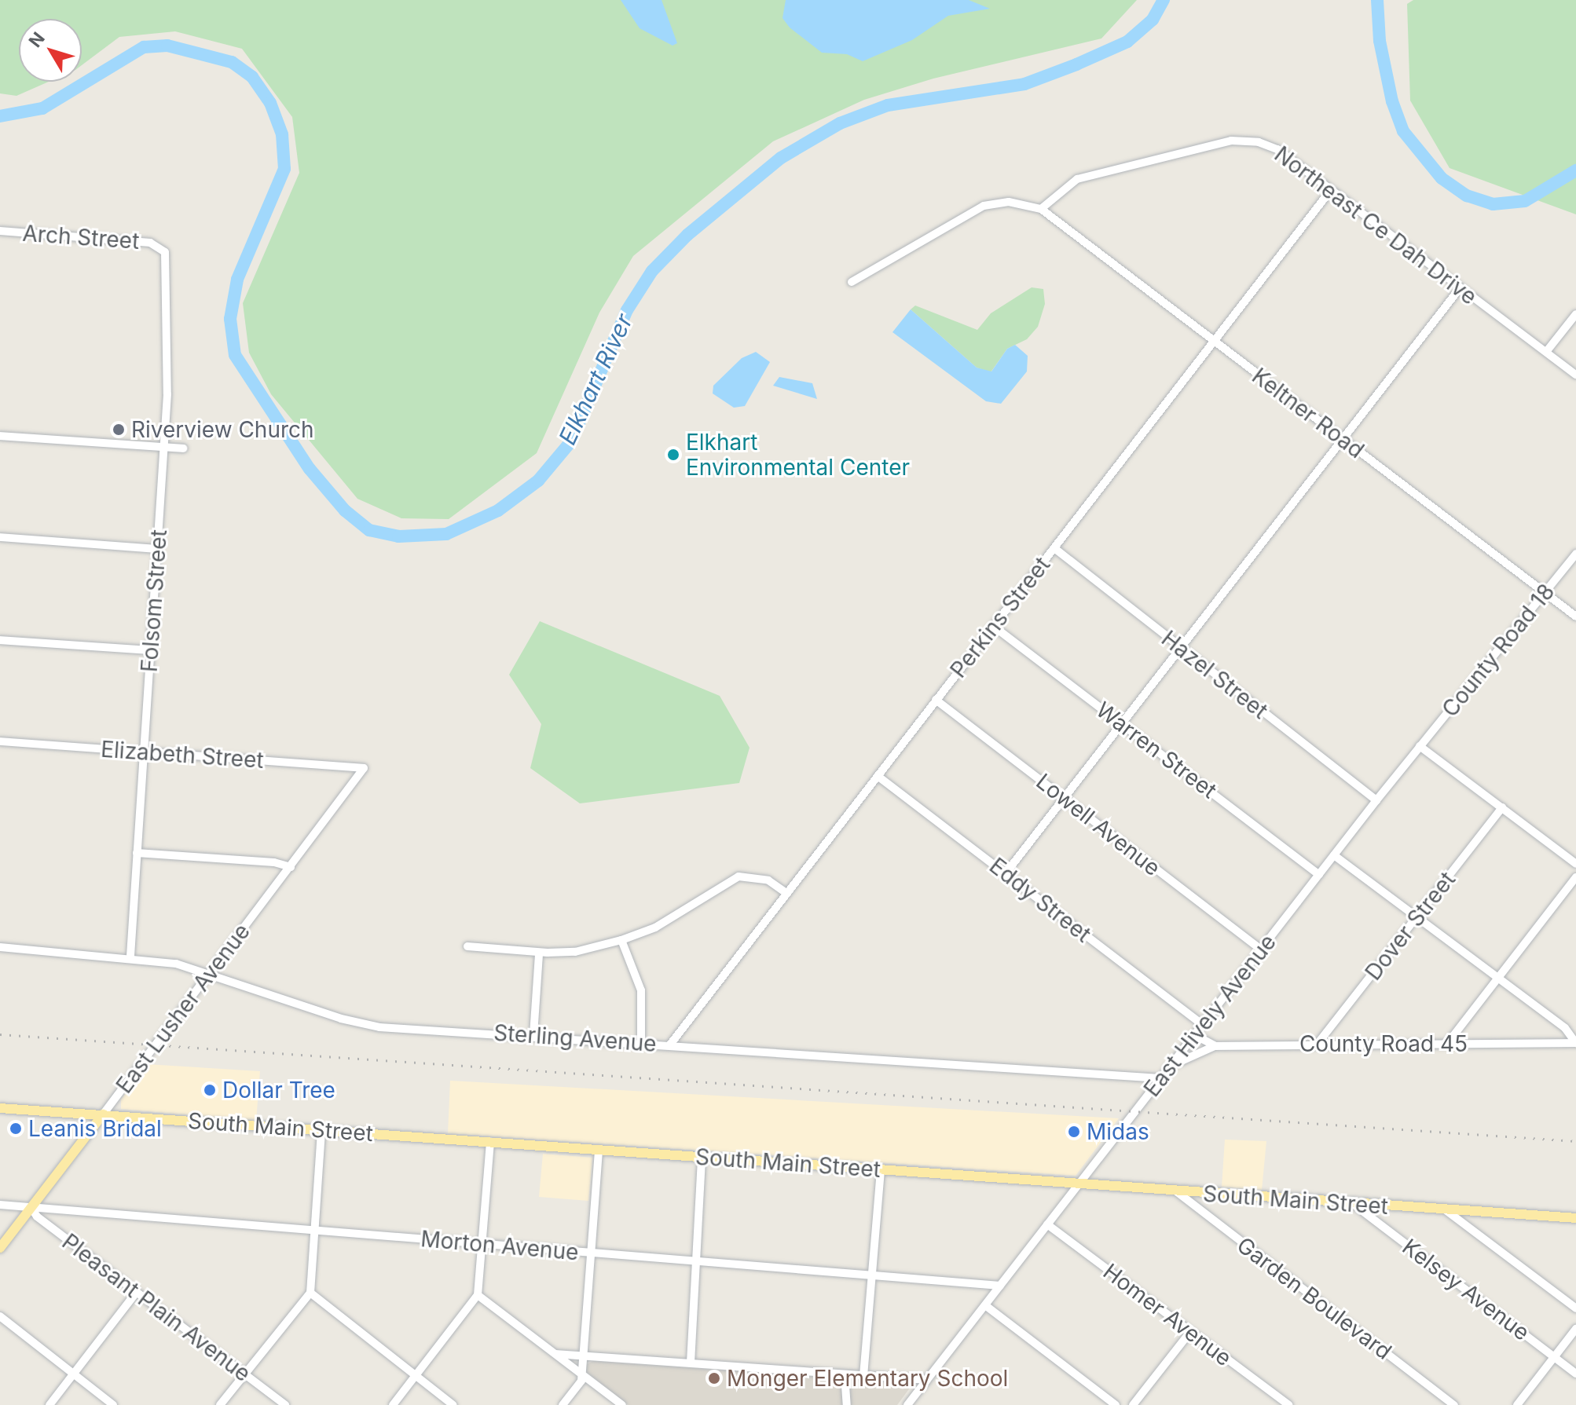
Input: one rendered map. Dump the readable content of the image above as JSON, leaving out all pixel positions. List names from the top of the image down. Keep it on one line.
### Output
{"streets":{"main road":["East Lusher Avenue","South Main Street"],"street":["Northeast Ce Dah Drive","Arch Street","Keltner Road","Folsom Street","Perkins Street","County Road 18","Hazel Street","Warren Street","Elizabeth Street","Lowell Avenue","Eddy Street","Dover Street","East Hively Avenue","Sterling Avenue","County Road 45","Morton Avenue","Kelsey Avenue","Garden Boulevard","Pleasant Plain Avenue","Homer Avenue"]},"crossings":[["Northeast Ce Dah Drive","Keltner Road"],["Northeast Ce Dah Drive","Perkins Street"],["Arch Street","Folsom Street"],["Keltner Road","Perkins Street"],["Keltner Road","County Road 18"],["Folsom Street","Elizabeth Street"],["Folsom Street","Sterling Avenue"],["Perkins Street","Hazel Street"],["Perkins Street","Warren Street"],["Perkins Street","Lowell Avenue"],["Perkins Street","Eddy Street"],["Perkins Street","Sterling Avenue"],["County Road 18","East Hively Avenue"],["Hazel Street","East Hively Avenue"],["Warren Street","East Hively Avenue"],["Elizabeth Street","East Lusher Avenue"],["Lowell Avenue","East Hively Avenue"],["Eddy Street","East Hively Avenue"],["Dover Street","County Road 45"],["East Lusher Avenue","Sterling Avenue"],["East Lusher Avenue","South Main Street"],["East Lusher Avenue","Morton Avenue"],["East Lusher Avenue","Pleasant Plain Avenue"],["East Hively Avenue","Sterling Avenue"],["East Hively Avenue","County Road 45"],["East Hively Avenue","South Main Street"],["East Hively Avenue","Morton Avenue"],["East Hively Avenue","Homer Avenue"],["South Main Street","Kelsey Avenue"],["South Main Street","Garden Boulevard"],["Morton Avenue","Pleasant Plain Avenue"]],"water":["Elkhart River"],"places":["Riverview Church","Elkhart Environmental Center","Dollar Tree","Leanis Bridal","Midas","Monger Elementary School"],"north":"top left"}
